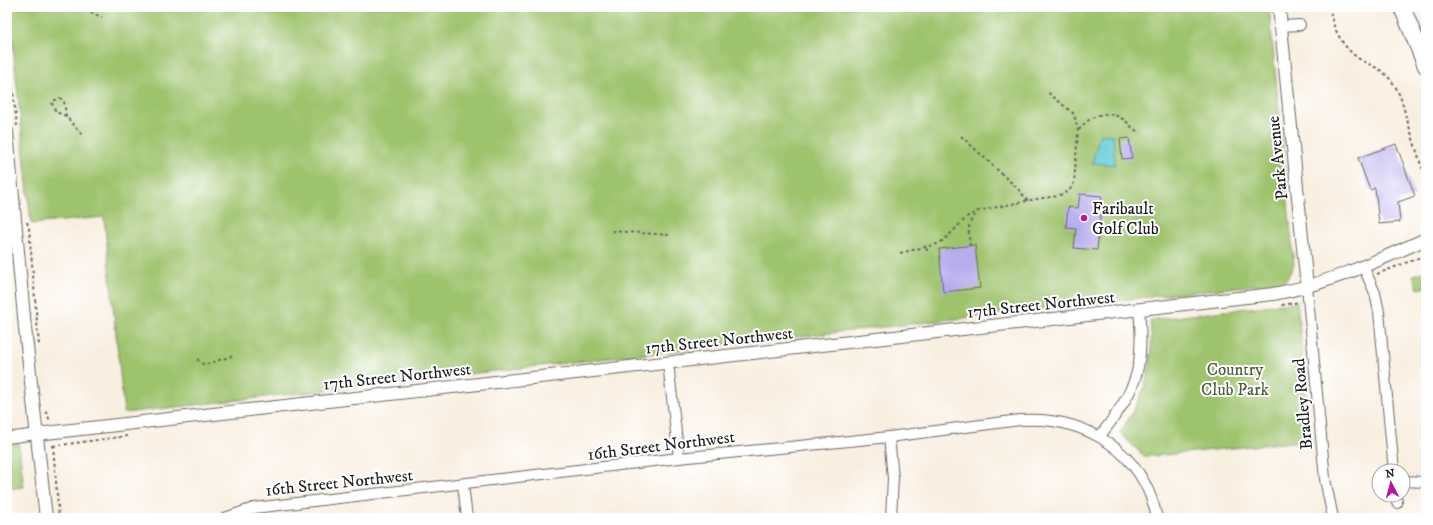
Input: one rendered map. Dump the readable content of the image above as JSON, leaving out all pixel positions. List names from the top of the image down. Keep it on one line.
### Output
{"streets":{"street":["Park Avenue","17th Street Northwest","Bradley Road","16th Street Northwest"]},"crossings":[["Park Avenue","17th Street Northwest"],["Park Avenue","Bradley Road"],["17th Street Northwest","Bradley Road"]],"parks":["Country Club Park"],"places":["Faribault Golf Club"],"north":"top"}
